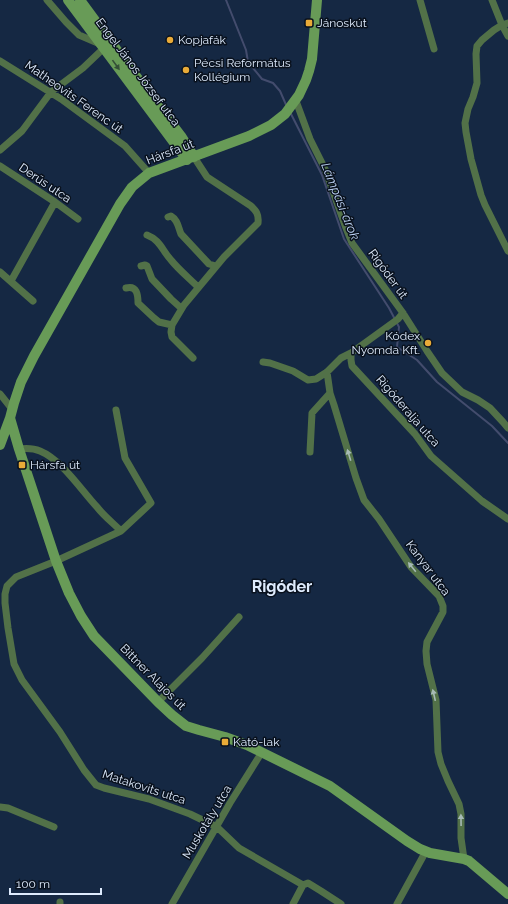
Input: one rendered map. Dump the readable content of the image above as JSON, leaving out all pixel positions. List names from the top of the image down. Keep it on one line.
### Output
{"streets":{"street":["Engel János József utca","Matheovits Ferenc út","Hársfa út","Derűs utca","Rigóder út","Rigóderalja utca","Kanyar utca","Bittner Alajos út","Matakovits utca","Muskotály utca"]},"crossings":[["Engel János József utca","Hársfa út"],["Matheovits Ferenc út","Hársfa út"],["Hársfa út","Rigóder út"],["Hársfa út","Bittner Alajos út"],["Kanyar utca","Bittner Alajos út"],["Bittner Alajos út","Matakovits utca"],["Bittner Alajos út","Muskotály utca"],["Matakovits utca","Muskotály utca"]],"one_way":["Kanyar utca"],"districts":["Rigóder"],"water":["Lámpási-árok"],"places":{"transit":["Jánoskút","Hársfa út","Kató-lak"],"other":["Kopjafák","Pécsi Református Kollégium","Kódex Nyomda Kft."]},"scale_bar":"100 m"}
